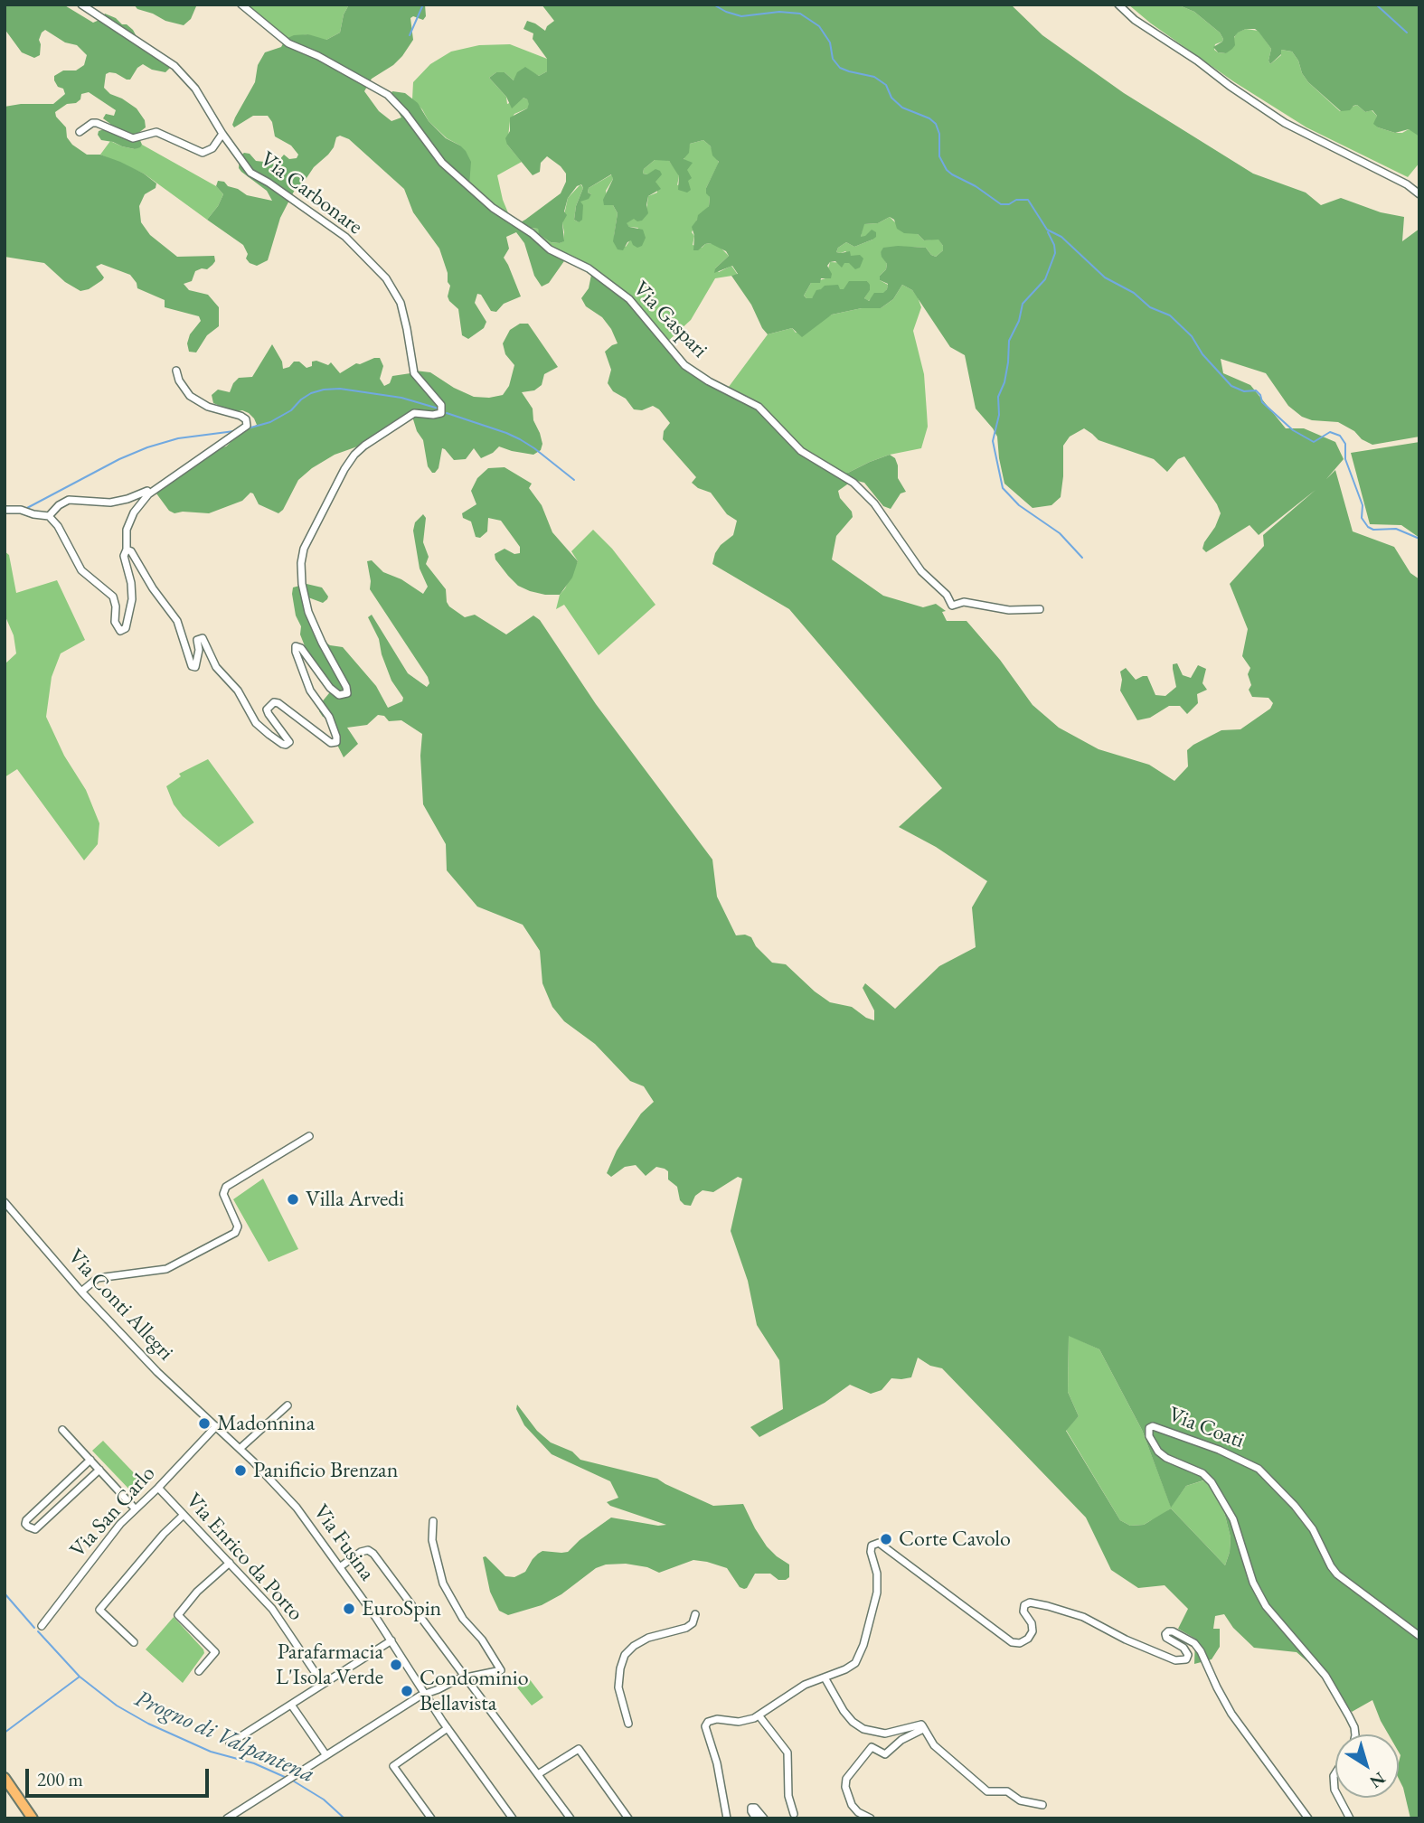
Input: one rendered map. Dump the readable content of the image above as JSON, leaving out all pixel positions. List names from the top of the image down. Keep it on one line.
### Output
{"streets":{"street":["Via Carbonare","Via Gaspari","Via Conti Allegri","Via Coati","Via San Carlo","Via Fusina","Via Enrico da Porto"]},"crossings":[["Via Conti Allegri","Via San Carlo"],["Via Conti Allegri","Via Fusina"],["Via San Carlo","Via Fusina"],["Via San Carlo","Via Enrico da Porto"]],"water":["Progno di Valpantena"],"places":["Villa Arvedi","Madonnina","Panificio Brenzan","Corte Cavolo","EuroSpin","Parafarmacia L'Isola Verde","Condominio Bellavista"],"scale_bar":"200 m","north":"bottom right"}
